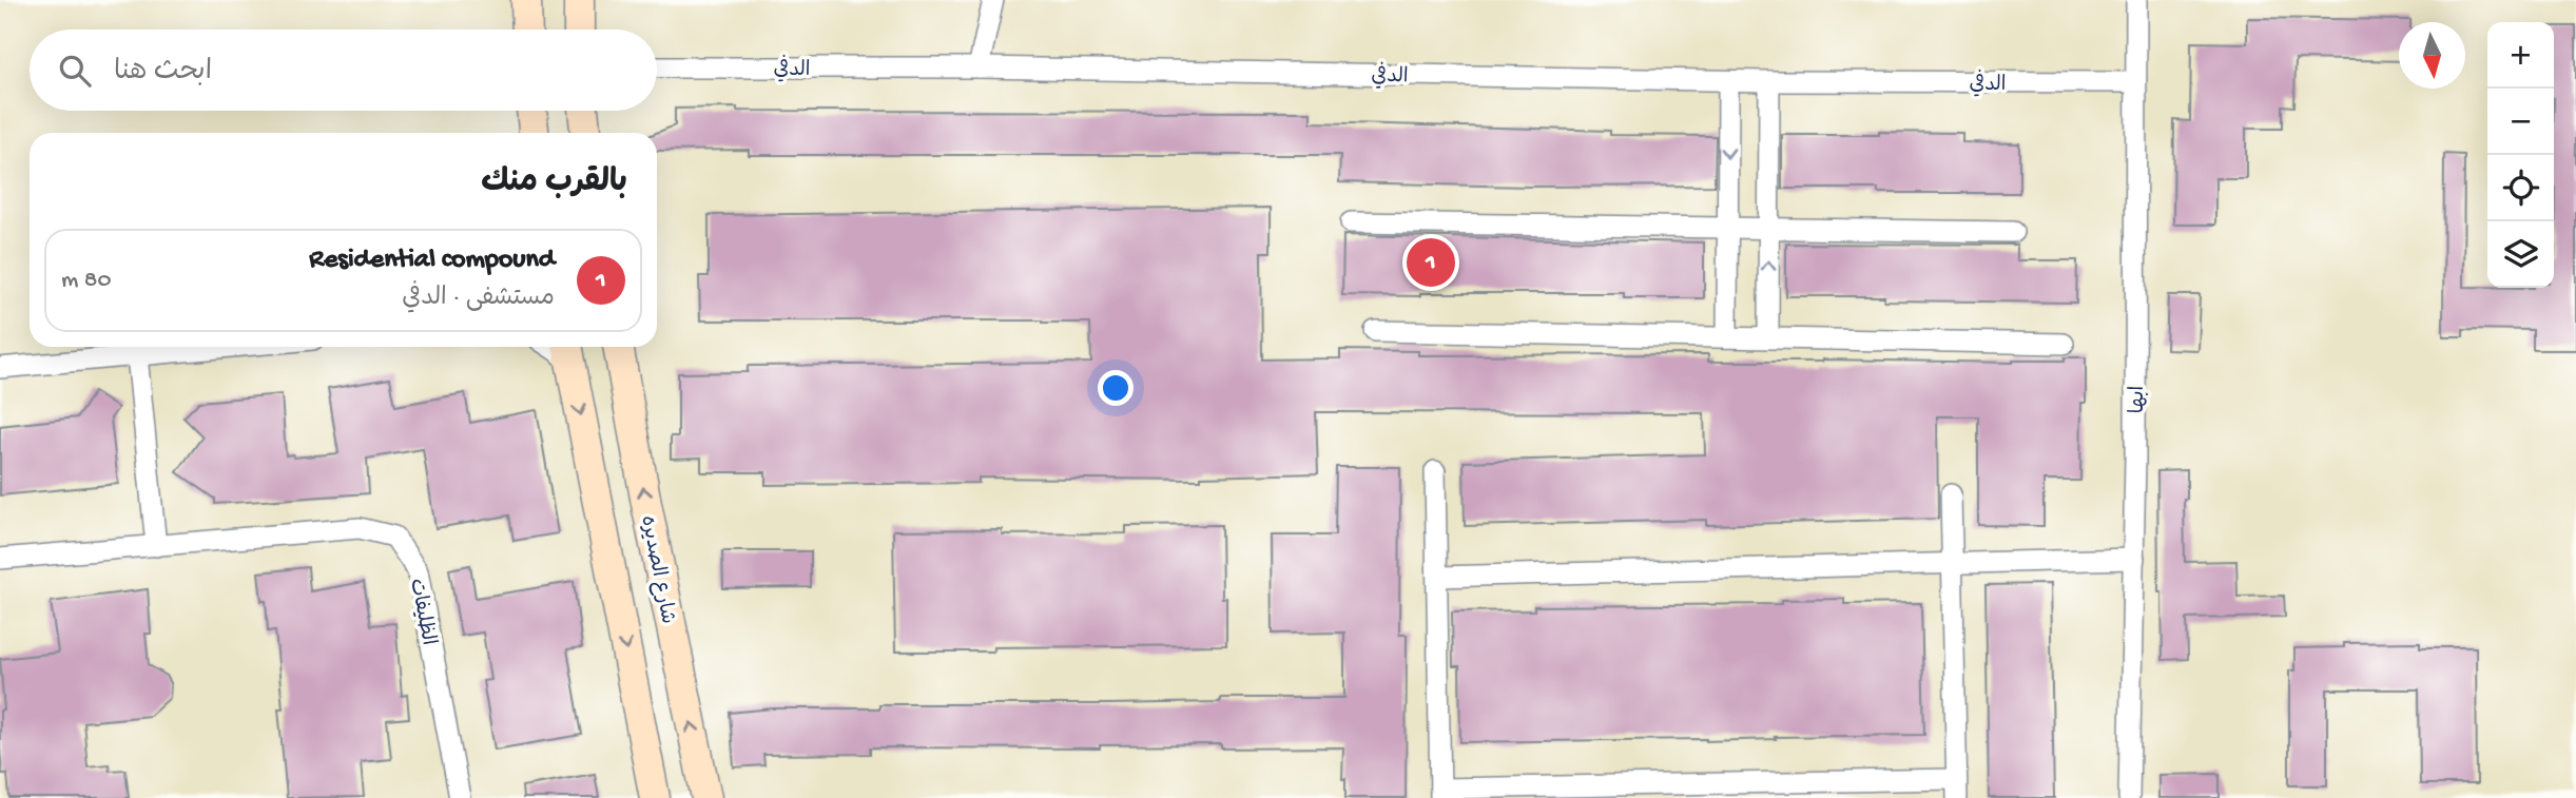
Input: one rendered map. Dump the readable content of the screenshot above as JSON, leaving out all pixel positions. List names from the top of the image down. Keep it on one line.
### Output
{"streets":{"main road":["شارع الصديره"],"street":["الدفي","ابها","الظليفات"]},"crossings":[["الدفي","ابها"]],"north":"bottom","page":{"map_buttons":["+","−"],"search":"ابحث هنا","heading":"بالقرب منك","list":[{"mark":"1","name":"Residential compound","note":"مستشفى · الدفي","value":"80 m"}],"pins":"1"}}
